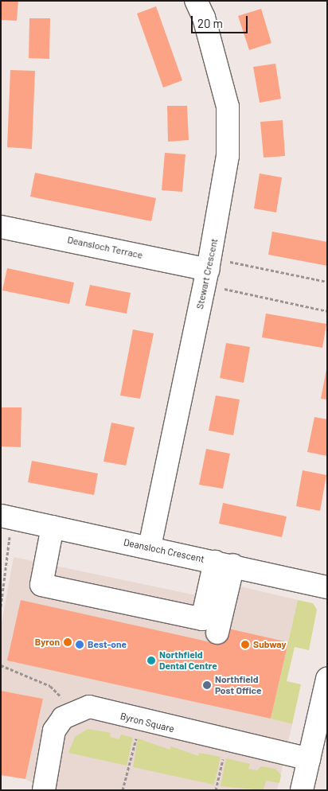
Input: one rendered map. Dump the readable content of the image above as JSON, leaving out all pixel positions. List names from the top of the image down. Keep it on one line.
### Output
{"streets":{"street":["Deansloch Terrace","Stewart Crescent","Deansloch Crescent","Byron Square"]},"crossings":[["Deansloch Terrace","Stewart Crescent"],["Stewart Crescent","Deansloch Crescent"]],"places":["Byron","Best-one","Subway","Northfield Dental Centre","Northfield Post Office"],"scale_bar":"20 m"}
